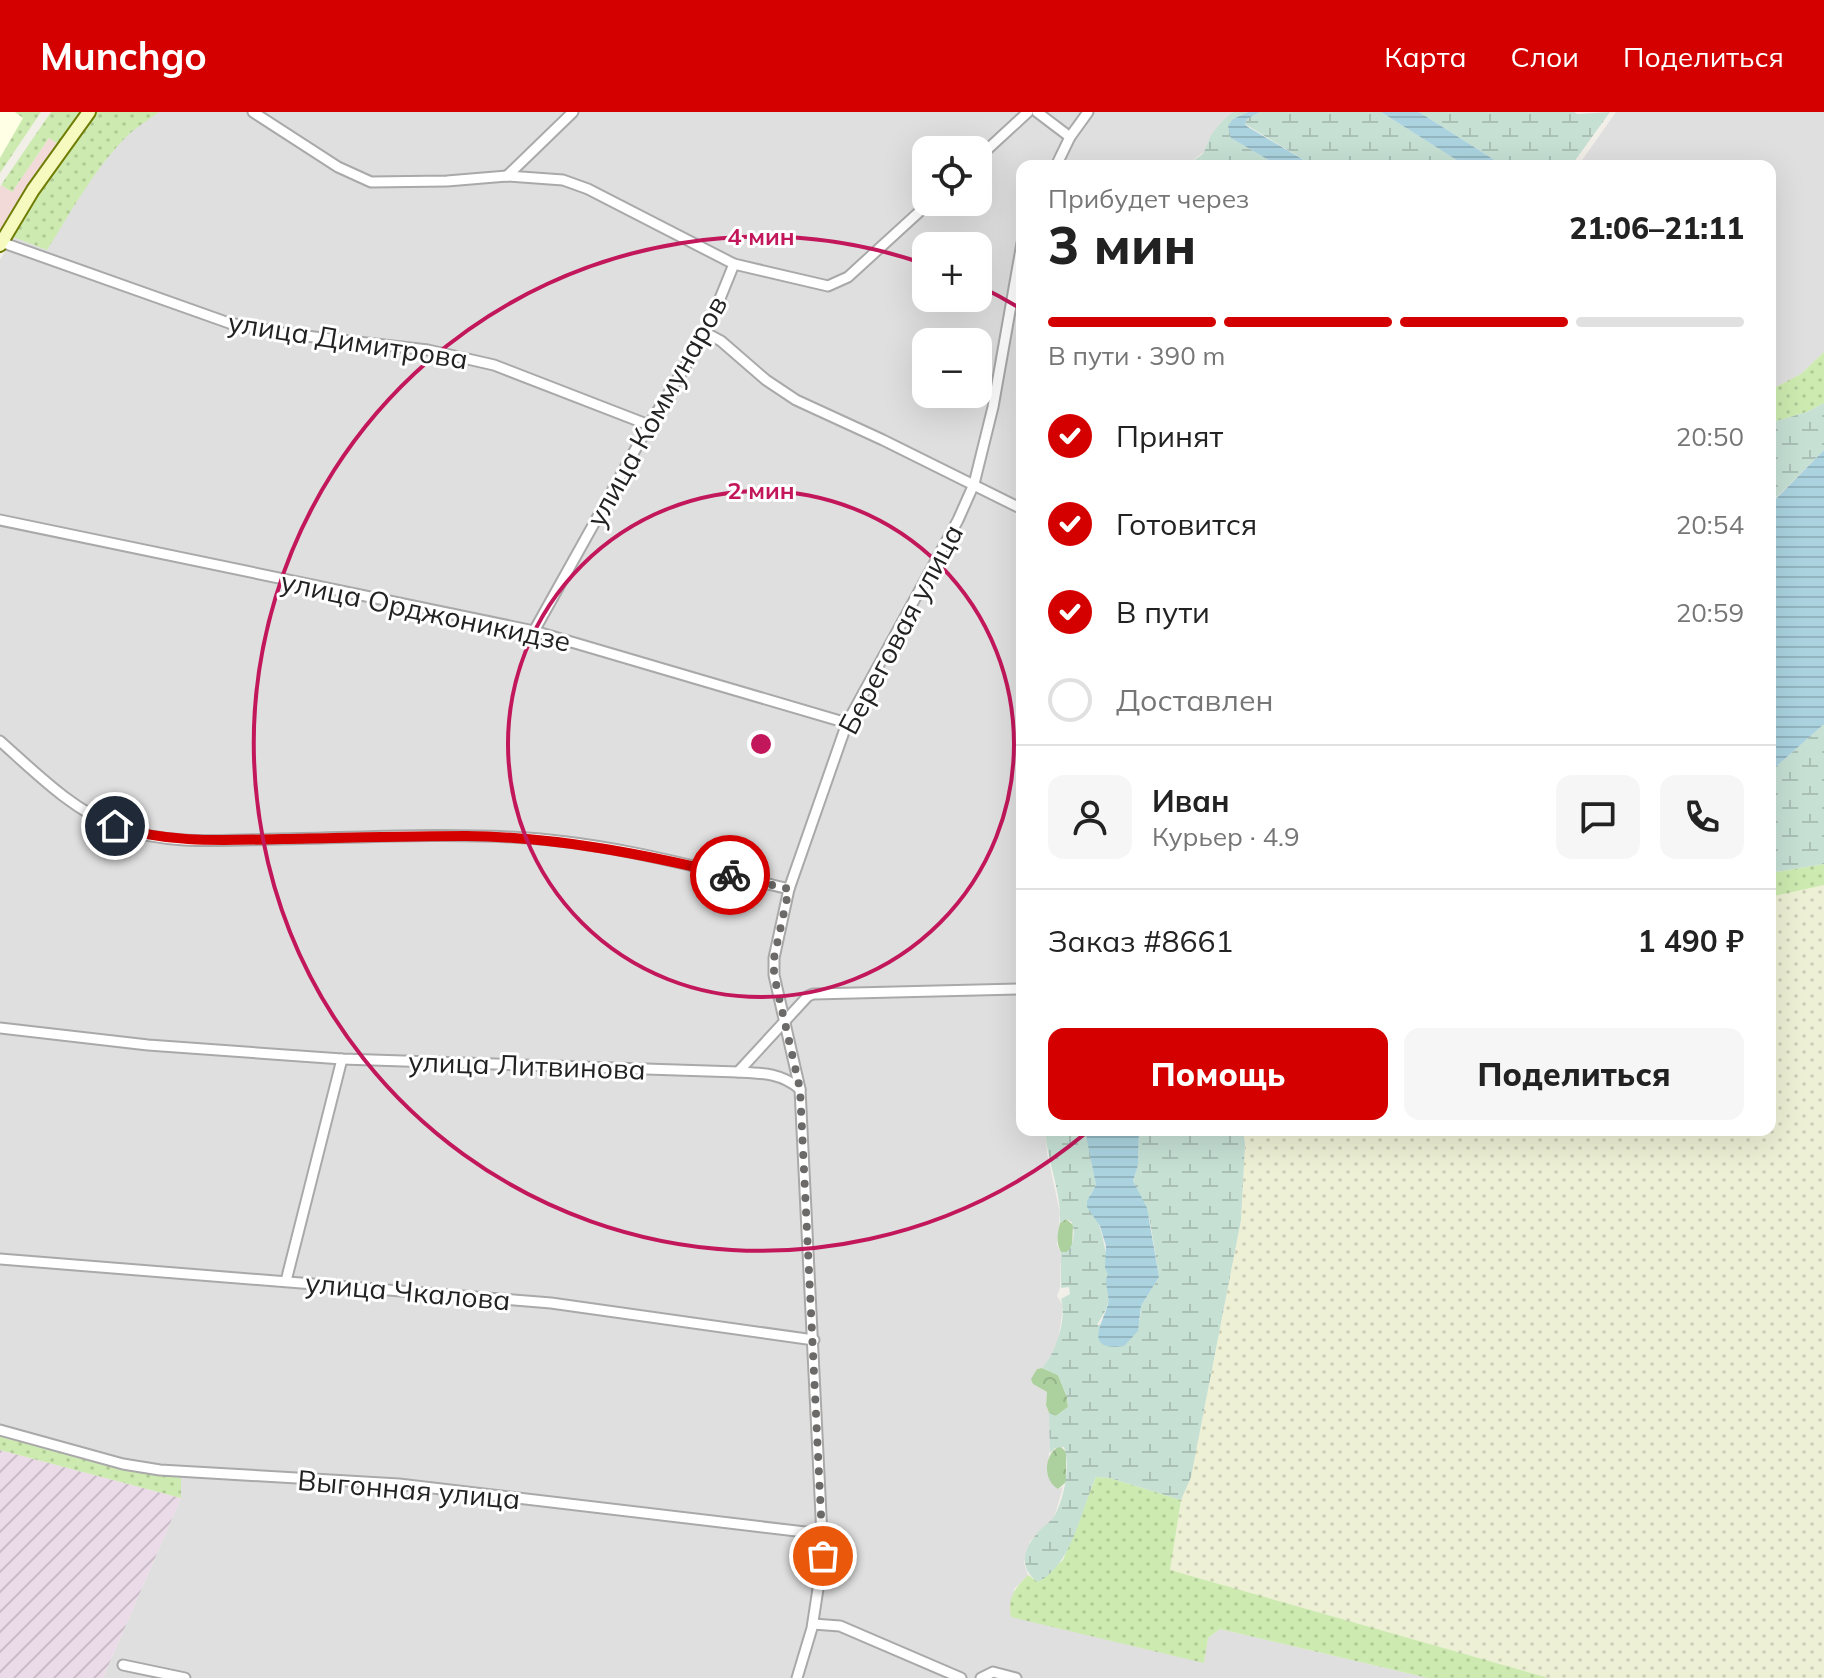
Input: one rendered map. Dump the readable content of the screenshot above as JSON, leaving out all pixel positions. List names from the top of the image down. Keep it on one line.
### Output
{"streets":{"street":["улица Димитрова","улица Коммунаров","улица Орджоникидзе","Береговая улица","улица Литвинова","улица Чкалова","Выгонная улица"]},"crossings":[["улица Димитрова","улица Коммунаров"],["улица Коммунаров","улица Орджоникидзе"],["улица Орджоникидзе","Береговая улица"],["Береговая улица","улица Литвинова"],["Береговая улица","улица Чкалова"],["Береговая улица","Выгонная улица"]],"page":{"header":"Munchgo","nav":["Карта","Слои","Поделиться"],"map_buttons":["+","−"],"heading":["3 мин","Прибудет через","21:06–21:11"],"panel":["Иван","Курьер · 4.9","Заказ #8661","1 490 ₽"],"bar":"В пути · 390 m","list":[["Принят","20:50"],["Готовится","20:54"],["В пути","20:59"],"Доставлен"],"buttons":["Помощь","Поделиться"]},"rings":["4 мин","2 мин"]}
